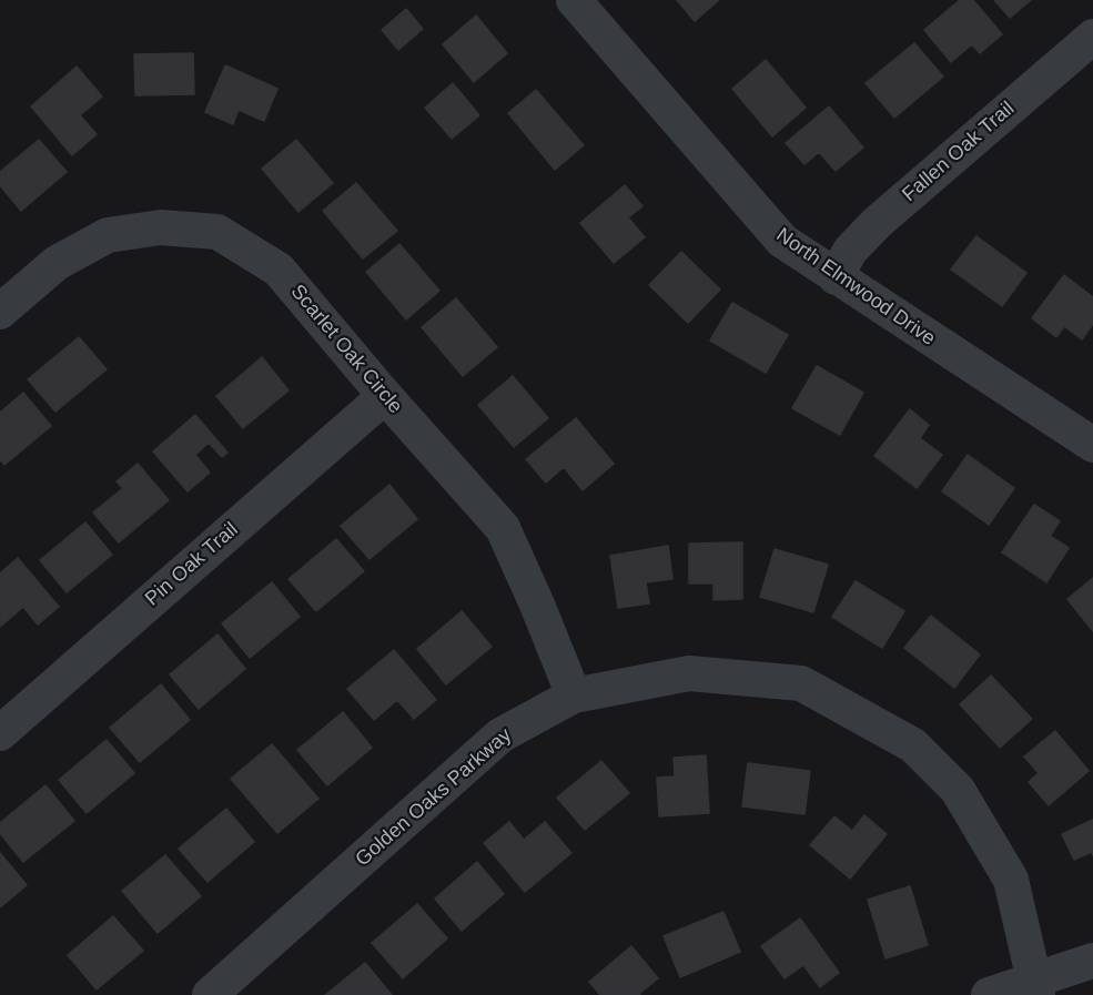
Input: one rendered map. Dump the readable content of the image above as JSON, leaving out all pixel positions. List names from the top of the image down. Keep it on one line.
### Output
{"streets":{"street":["Fallen Oak Trail","North Elmwood Drive","Scarlet Oak Circle","Pin Oak Trail","Golden Oaks Parkway"]},"crossings":[["Fallen Oak Trail","North Elmwood Drive"],["Scarlet Oak Circle","Pin Oak Trail"],["Scarlet Oak Circle","Golden Oaks Parkway"]]}
